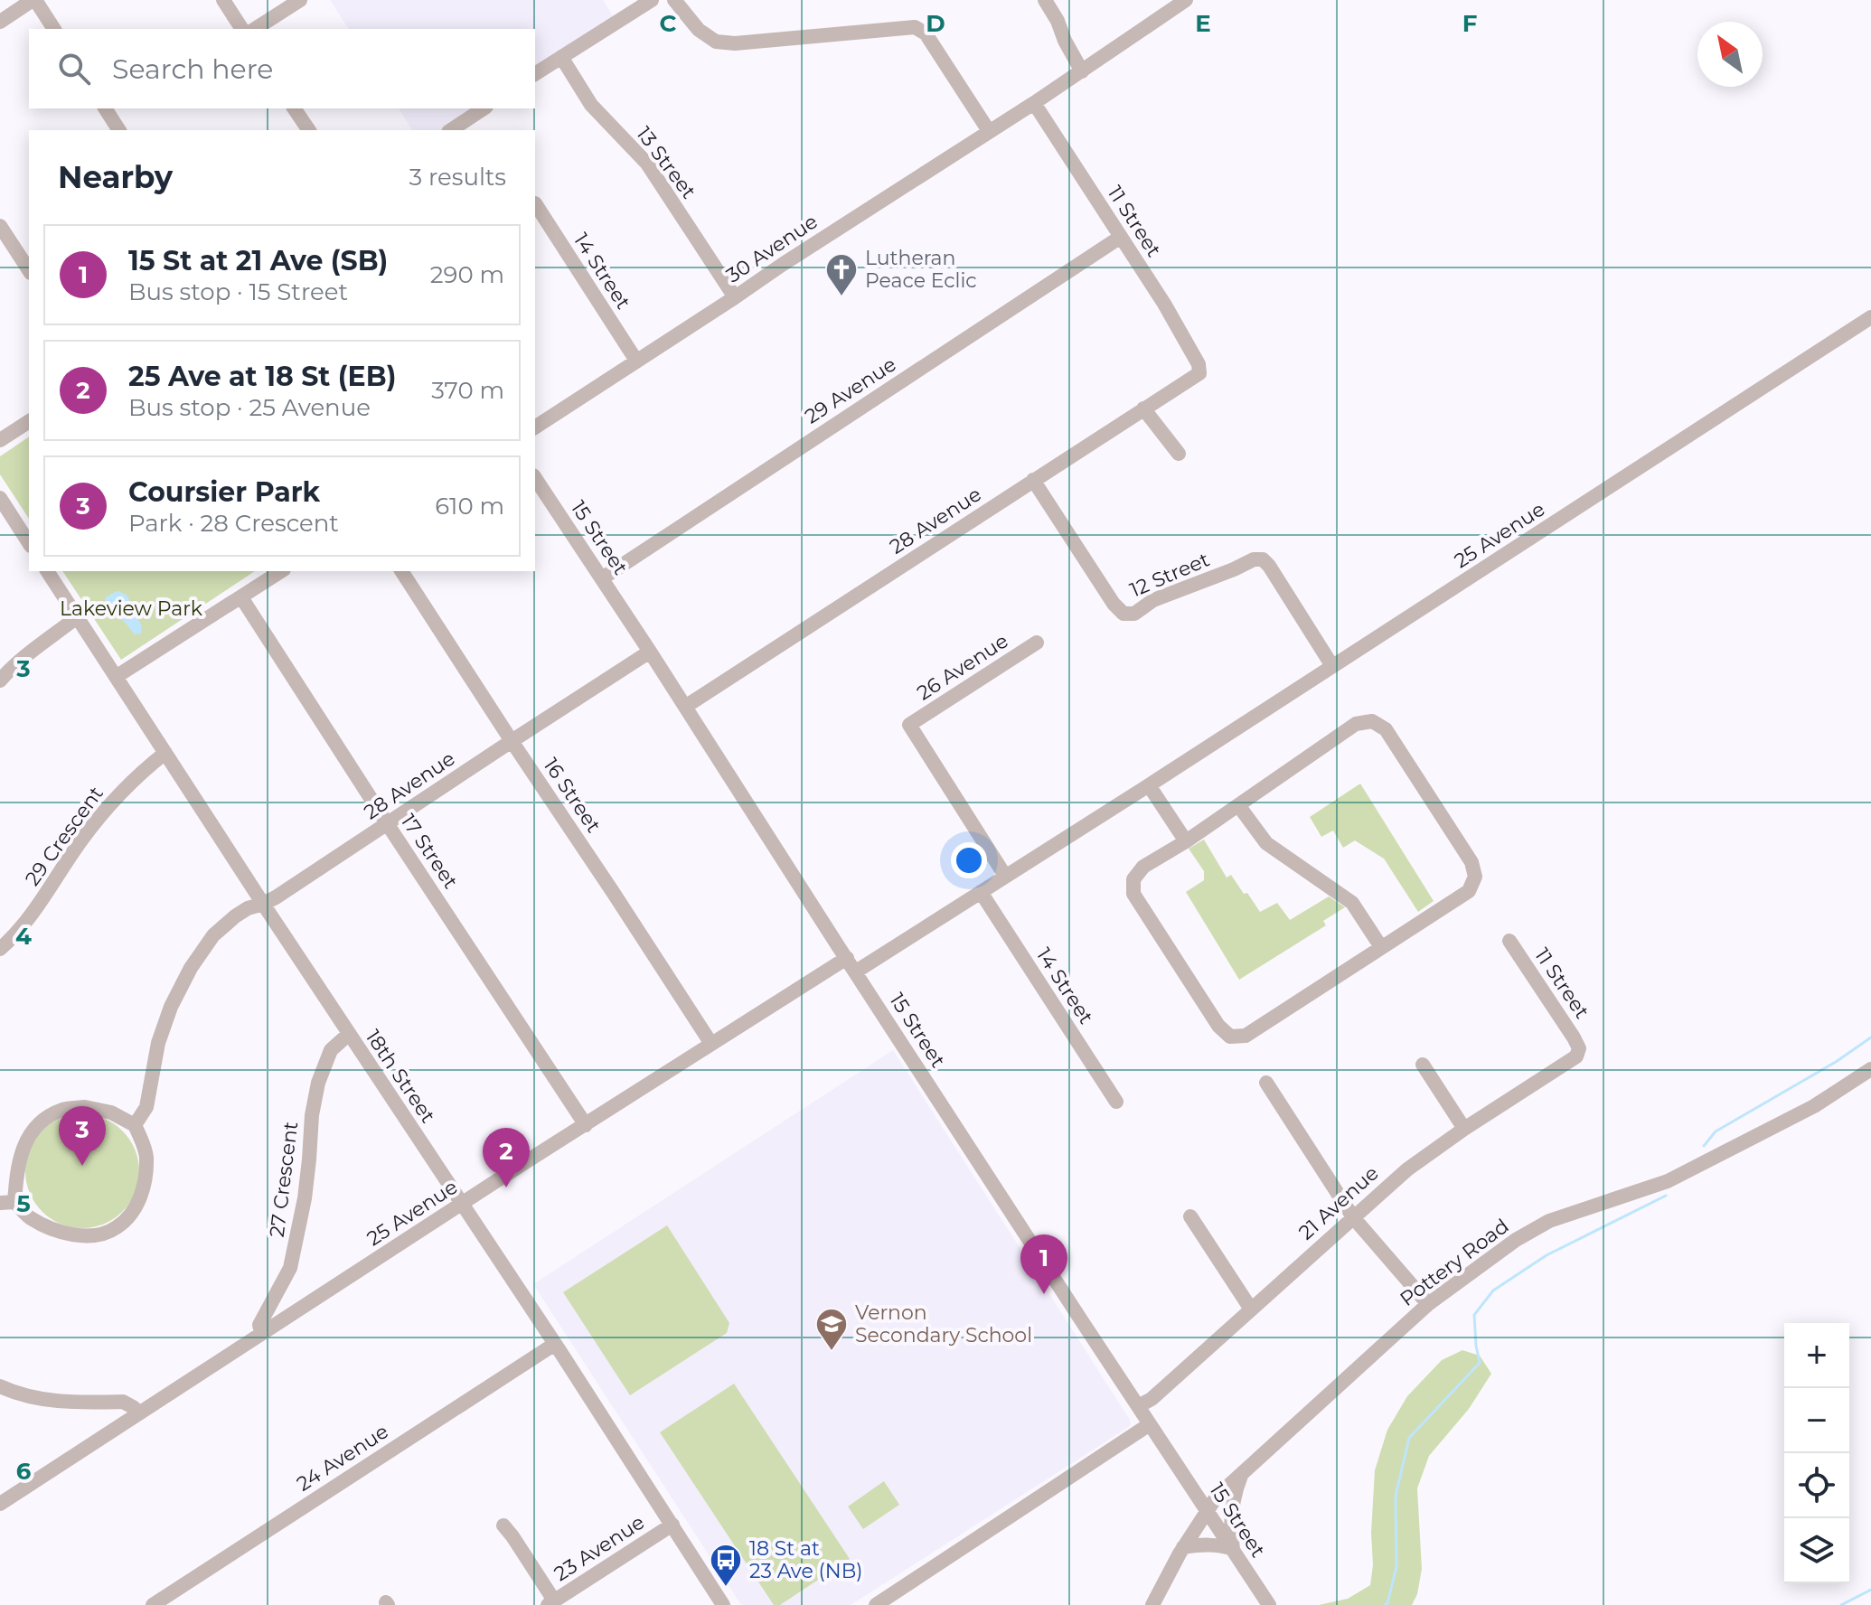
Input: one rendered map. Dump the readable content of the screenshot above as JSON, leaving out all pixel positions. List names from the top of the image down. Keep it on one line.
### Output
{"streets":{"street":["13 Street","11 Street","30 Avenue","14 Street","29 Avenue","28 Avenue","25 Avenue","15 Street","12 Street","26 Avenue","16 Street","29 Crescent","17 Street","18th Street","27 Crescent","21 Avenue","Pottery Road","24 Avenue","23 Avenue"]},"crossings":[["13 Street","30 Avenue"],["11 Street","30 Avenue"],["11 Street","29 Avenue"],["11 Street","28 Avenue"],["11 Street","21 Avenue"],["30 Avenue","14 Street"],["14 Street","25 Avenue"],["29 Avenue","15 Street"],["28 Avenue","15 Street"],["28 Avenue","12 Street"],["28 Avenue","16 Street"],["28 Avenue","17 Street"],["28 Avenue","18th Street"],["25 Avenue","15 Street"],["25 Avenue","12 Street"],["25 Avenue","26 Avenue"],["25 Avenue","16 Street"],["25 Avenue","17 Street"],["25 Avenue","18th Street"],["25 Avenue","27 Crescent"],["15 Street","21 Avenue"],["15 Street","Pottery Road"],["29 Crescent","18th Street"],["18th Street","27 Crescent"],["18th Street","24 Avenue"],["18th Street","23 Avenue"]],"parks":["Lakeview Park"],"places":{"church":["Lutheran Peace Eclic"],"school or university":["Vernon Secondary School"],"bus stop":["18 St at 23 Ave (NB)"]},"north":"top left","page":{"search":"Search here","heading":["Nearby","3 results"],"list":[{"mark":"1","name":"15 St at 21 Ave (SB)","note":"Bus stop · 15 Street","value":"290 m"},{"mark":"2","name":"25 Ave at 18 St (EB)","note":"Bus stop · 25 Avenue","value":"370 m"},{"mark":"3","name":"Coursier Park","note":"Park · 28 Crescent","value":"610 m"}],"pins":["3","2","1"],"map_buttons":["+","−"]},"grid":{"columns":["C","D","E","F"],"rows":["3","4","5","6"]}}
